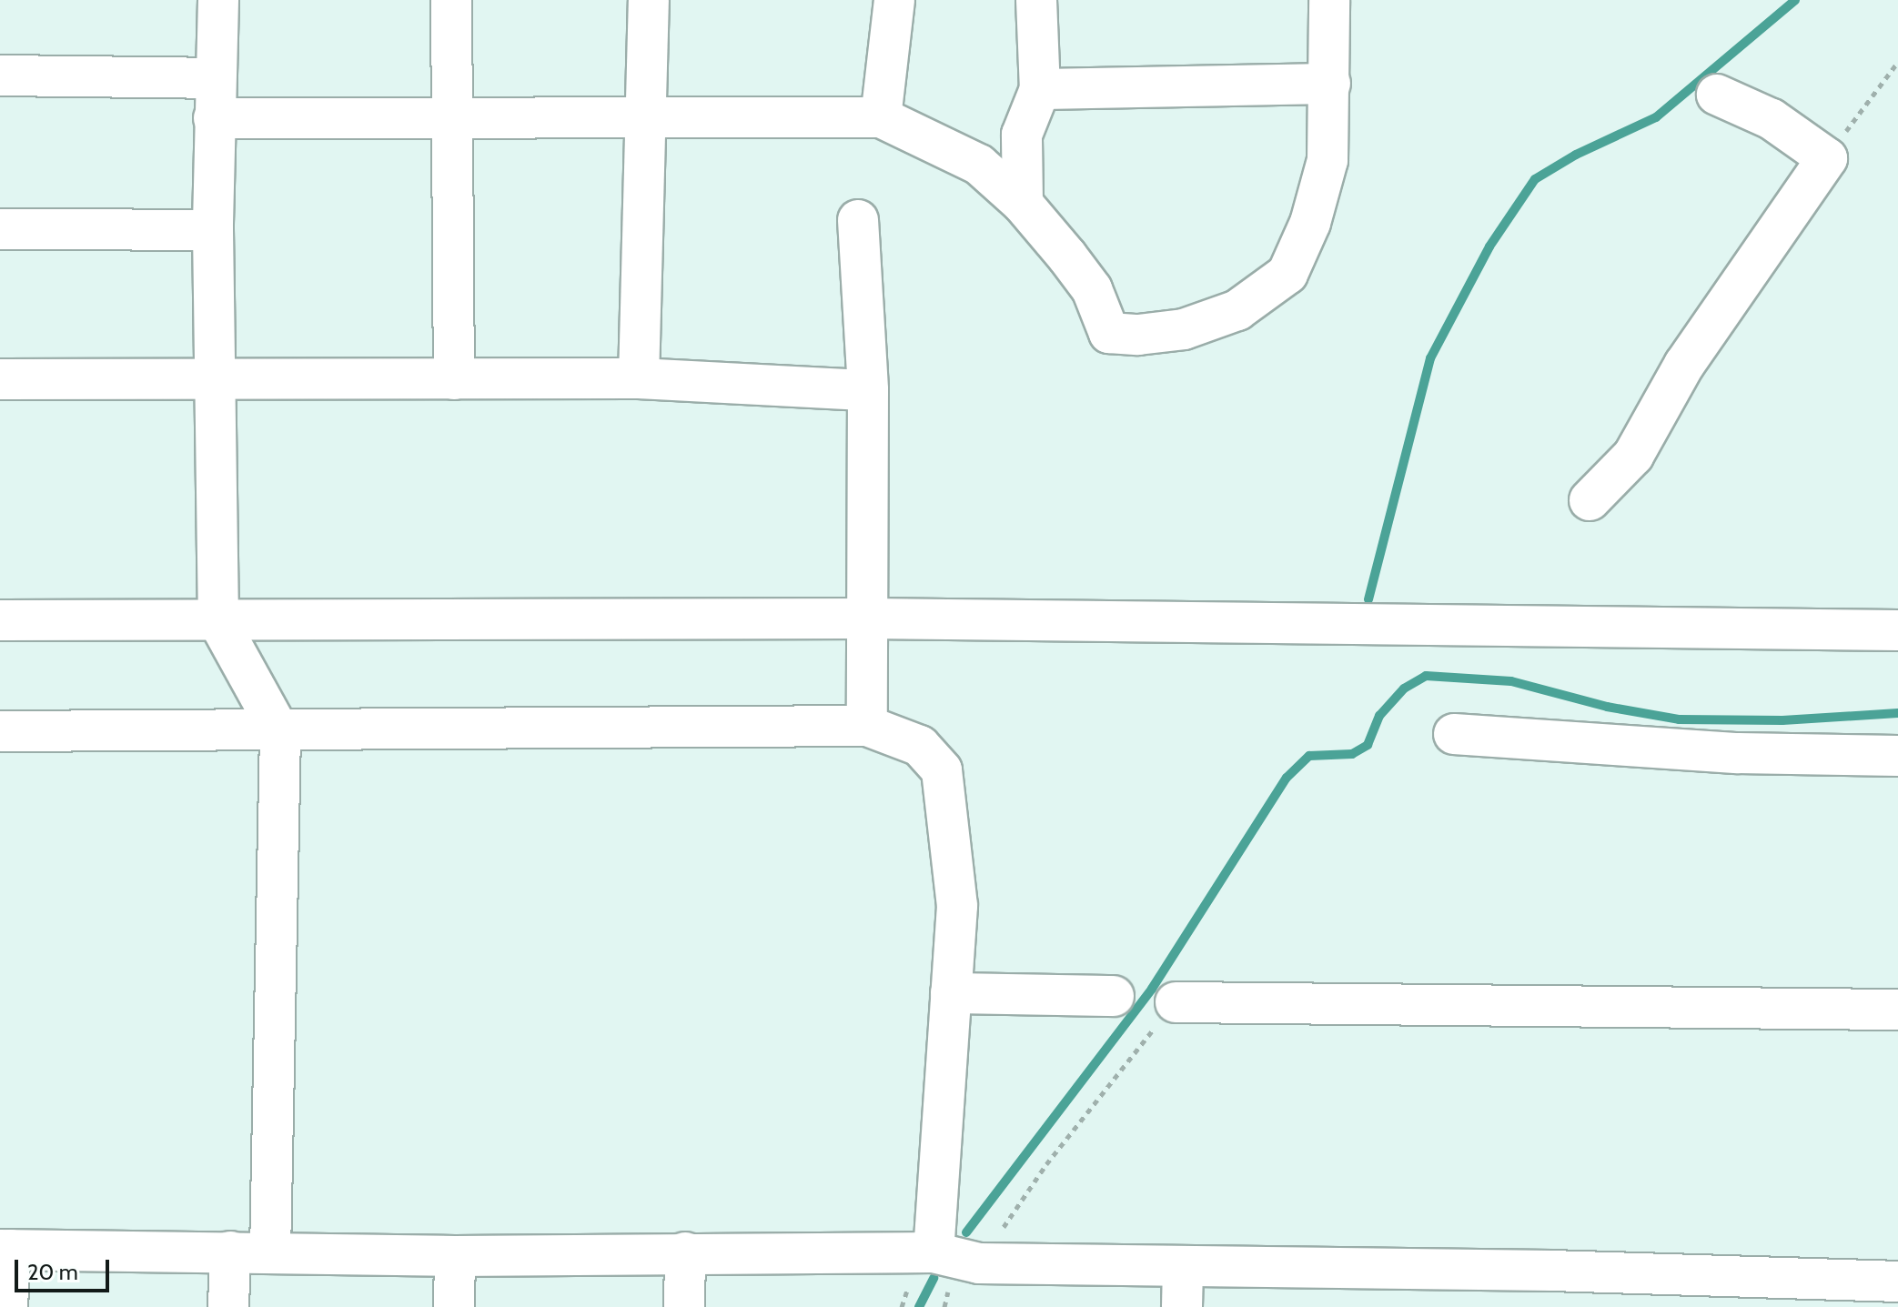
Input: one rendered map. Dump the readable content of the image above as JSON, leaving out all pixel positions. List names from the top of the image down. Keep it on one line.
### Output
{"scale_bar":"20 m"}
